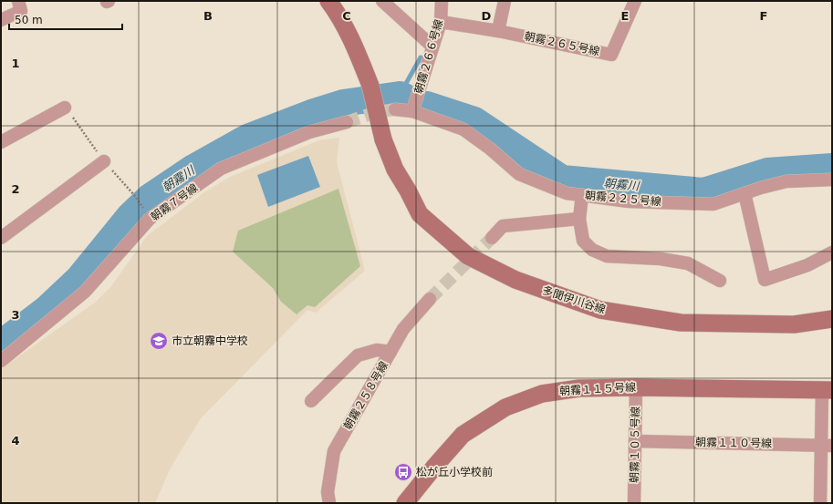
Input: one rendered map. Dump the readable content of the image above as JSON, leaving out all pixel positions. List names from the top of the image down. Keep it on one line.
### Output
{"streets":{"street":["朝霧２６５号線","朝霧２６６号線","朝霧２２５号線","朝霧７号線","多聞伊川谷線","朝霧１１５号線","朝霧２５８号線","朝霧１１０号線","朝霧１０５号線"]},"crossings":[["朝霧２６５号線","朝霧２６６号線"],["朝霧２６６号線","朝霧２２５号線"],["朝霧１１５号線","朝霧１０５号線"],["朝霧１１０号線","朝霧１０５号線"]],"water":["朝霧川"],"places":{"school or university":["市立朝霧中学校"],"bus stop":["松が丘小学校前"]},"scale_bar":"50 m","grid":{"columns":["B","C","D","E","F"],"rows":["1","2","3","4"]}}
